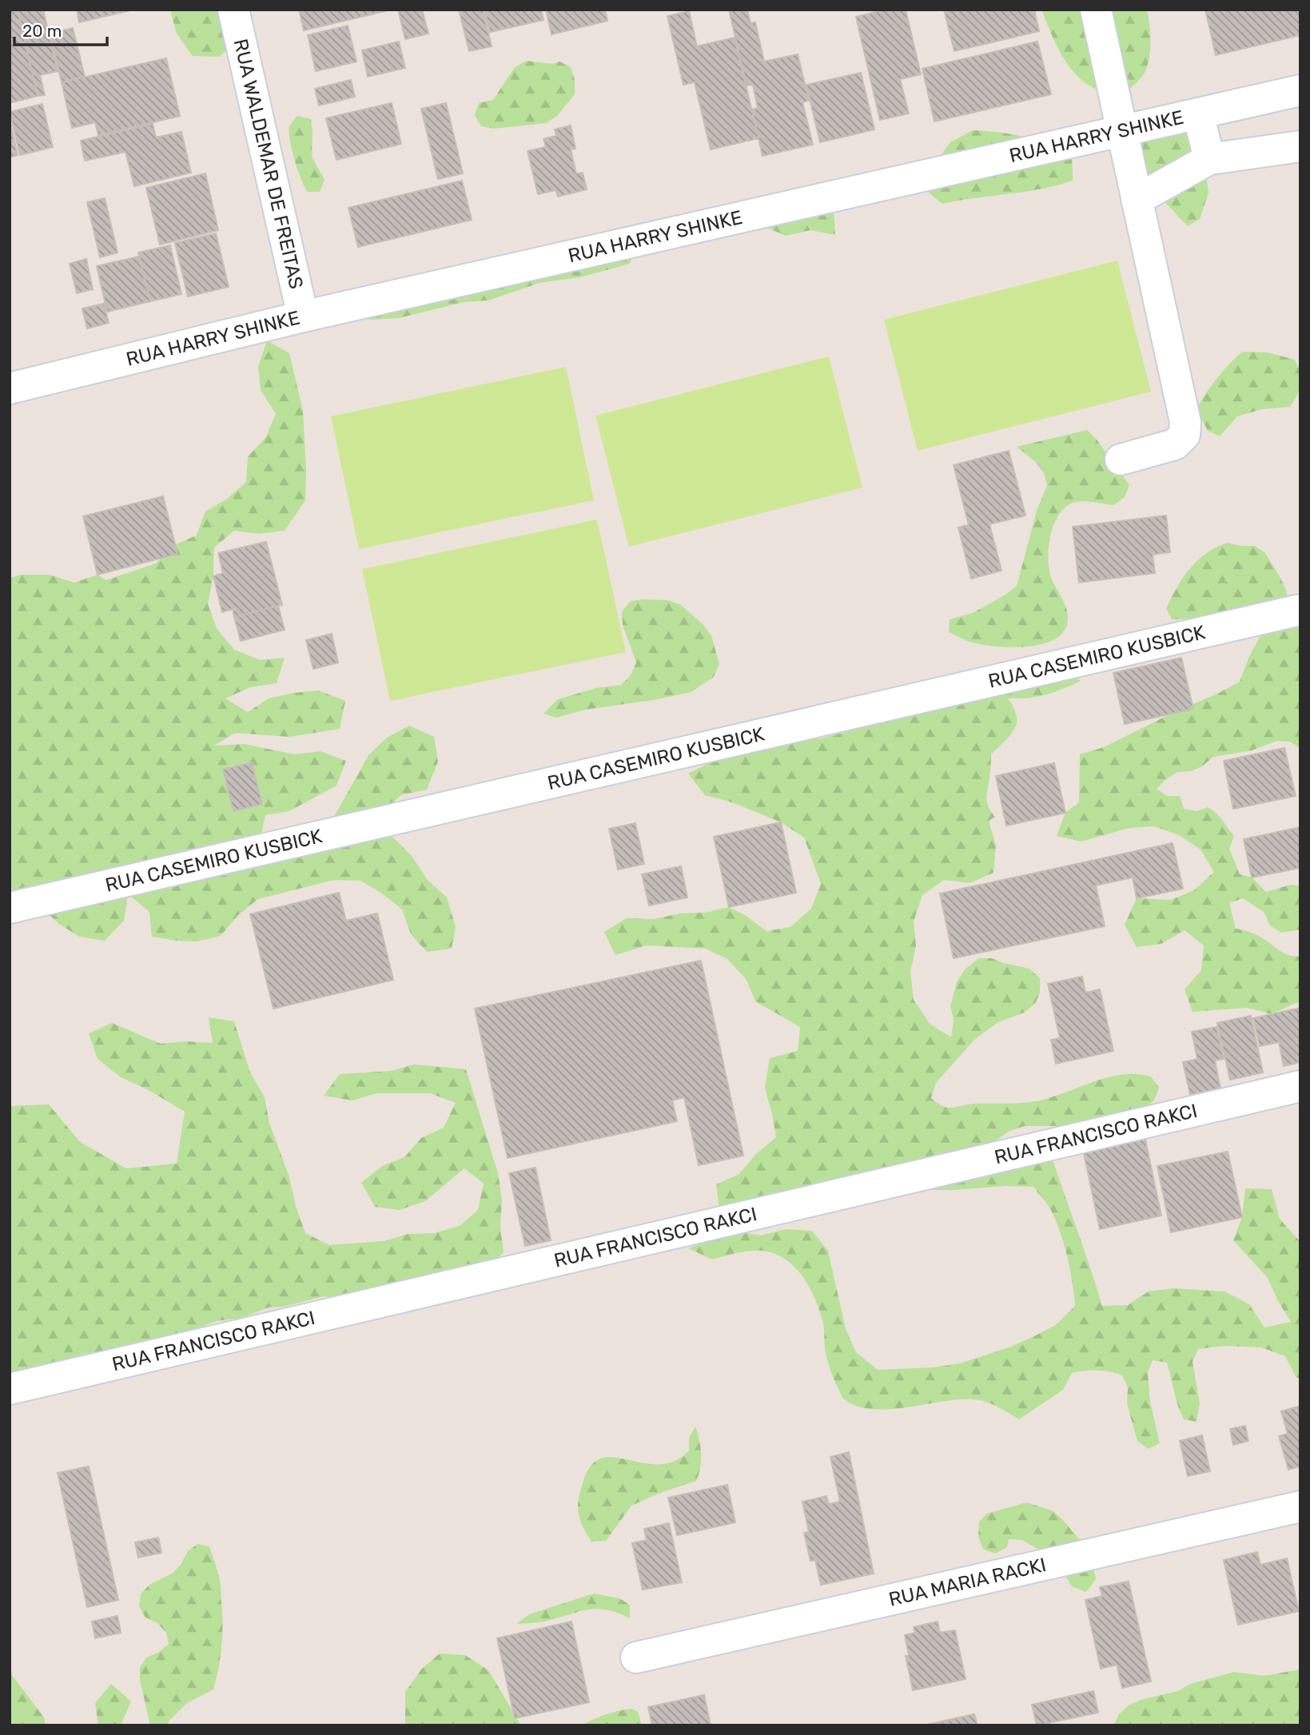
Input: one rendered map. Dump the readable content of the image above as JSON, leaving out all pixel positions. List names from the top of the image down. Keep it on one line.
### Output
{"streets":{"street":["RUA HARRY SHINKE","RUA WALDEMAR DE FREITAS","RUA CASEMIRO KUSBICK","RUA FRANCISCO RAKCI","RUA MARIA RACKI"]},"crossings":[["RUA HARRY SHINKE","RUA WALDEMAR DE FREITAS"]],"scale_bar":"20 m"}
